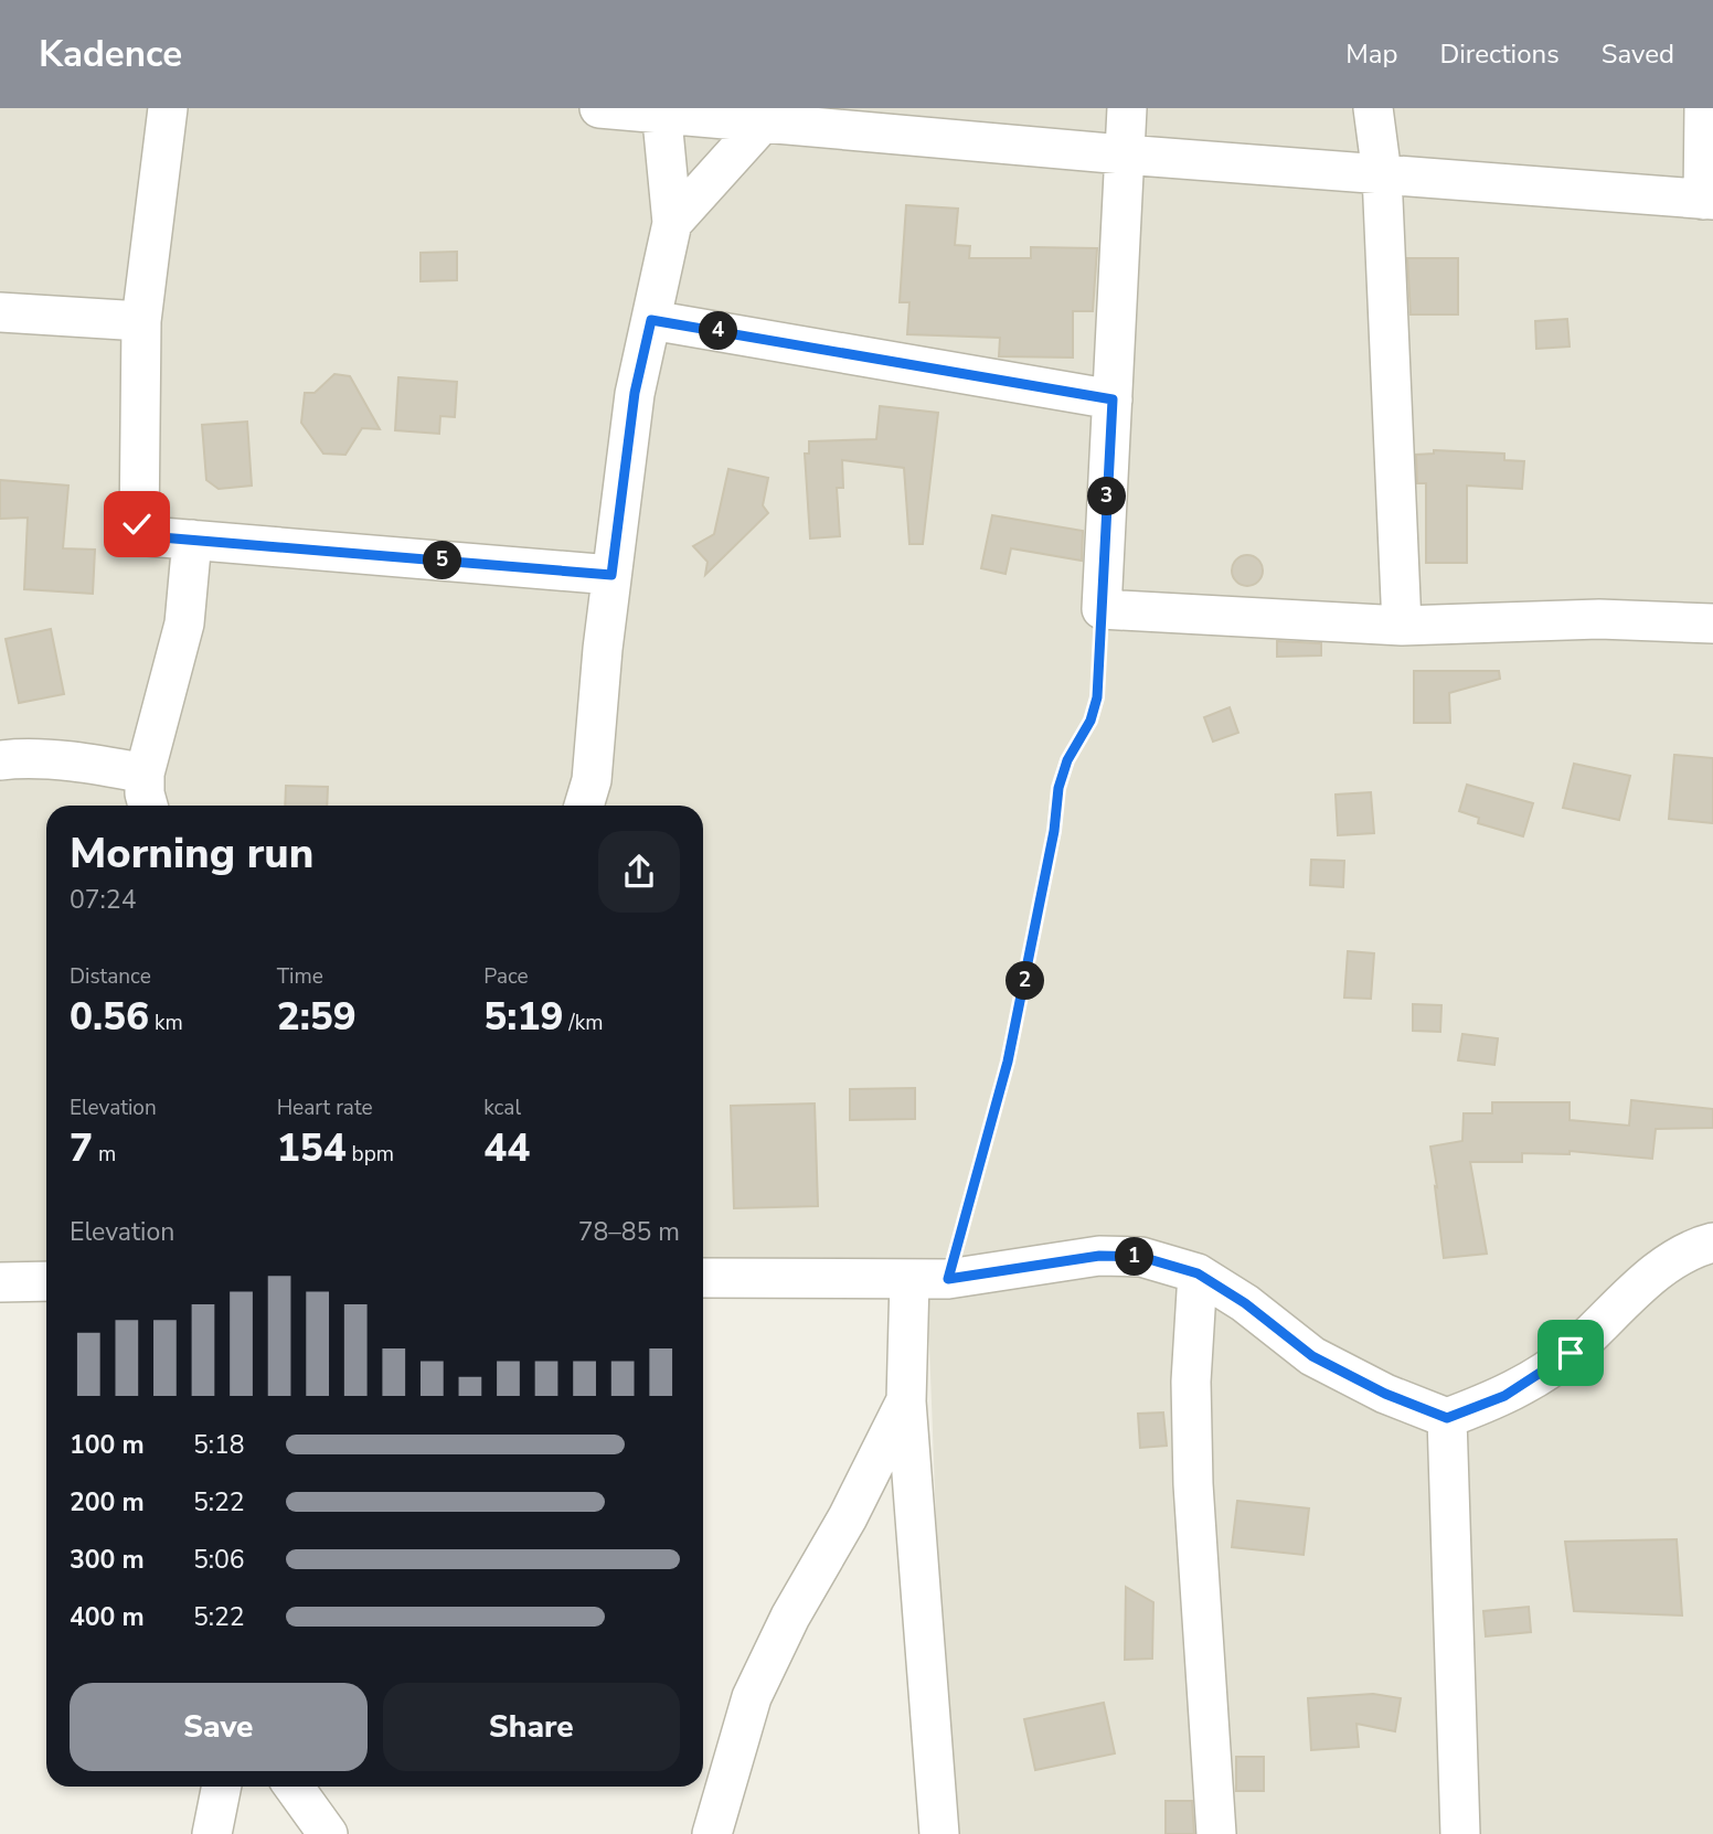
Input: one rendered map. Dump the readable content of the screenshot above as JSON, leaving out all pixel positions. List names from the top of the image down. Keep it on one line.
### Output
{"page":{"header":"Kadence","nav":["Map","Directions","Saved"],"pins":["4","3","5","2","1"],"heading":["Morning run","07:24"],"stats":[["Distance","0.56 km"],["Time","2:59"],["Pace","5:19 /km"],["Elevation","7 m"],["Heart rate","154 bpm"],["kcal","44"]],"chart":["Elevation","78–85 m"],"list":[{"name":"100 m","note":"5:18"},{"name":"200 m","note":"5:22"},{"name":"300 m","note":"5:06"},{"name":"400 m","note":"5:22"}],"buttons":["Save","Share"]}}
